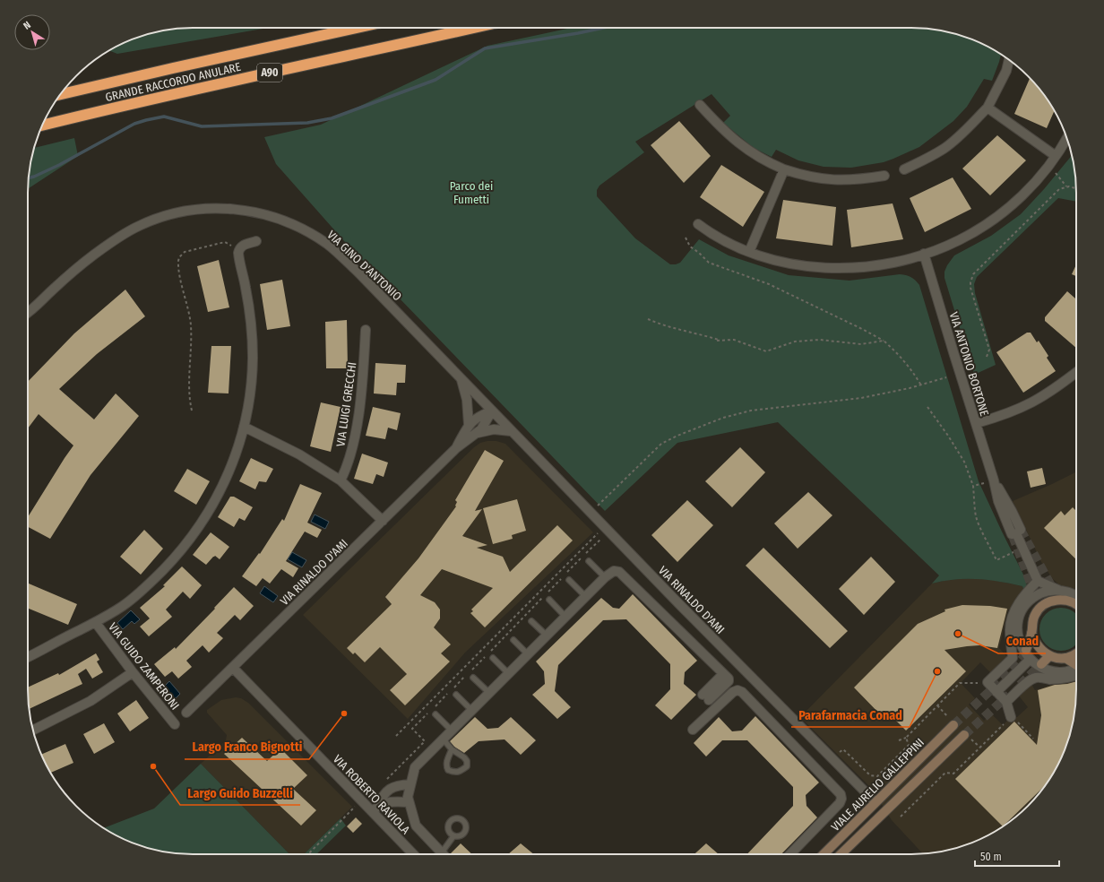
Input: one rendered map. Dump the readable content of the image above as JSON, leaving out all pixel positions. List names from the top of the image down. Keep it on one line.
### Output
{"streets":{"highway":["A90","GRANDE RACCORDO ANULARE"],"street":["VIA GINO D'ANTONIO","VIA ANTONIO BORTONE","VIA LUIGI GRECCHI","VIA RINALDO D'AMI","VIA GUIDO ZAMPERONI","VIALE AURELIO GALLEPPINI","VIA ROBERTO RAVIOLA"]},"crossings":[["VIA GINO D'ANTONIO","VIA RINALDO D'AMI"],["VIA RINALDO D'AMI","VIALE AURELIO GALLEPPINI"],["VIA RINALDO D'AMI","VIA ROBERTO RAVIOLA"]],"parks":["Parco dei Fumetti"],"places":["Conad","Parafarmacia Conad","Largo Franco Bignotti","Largo Guido Buzzelli"],"scale_bar":"50 m","north":"top left"}
